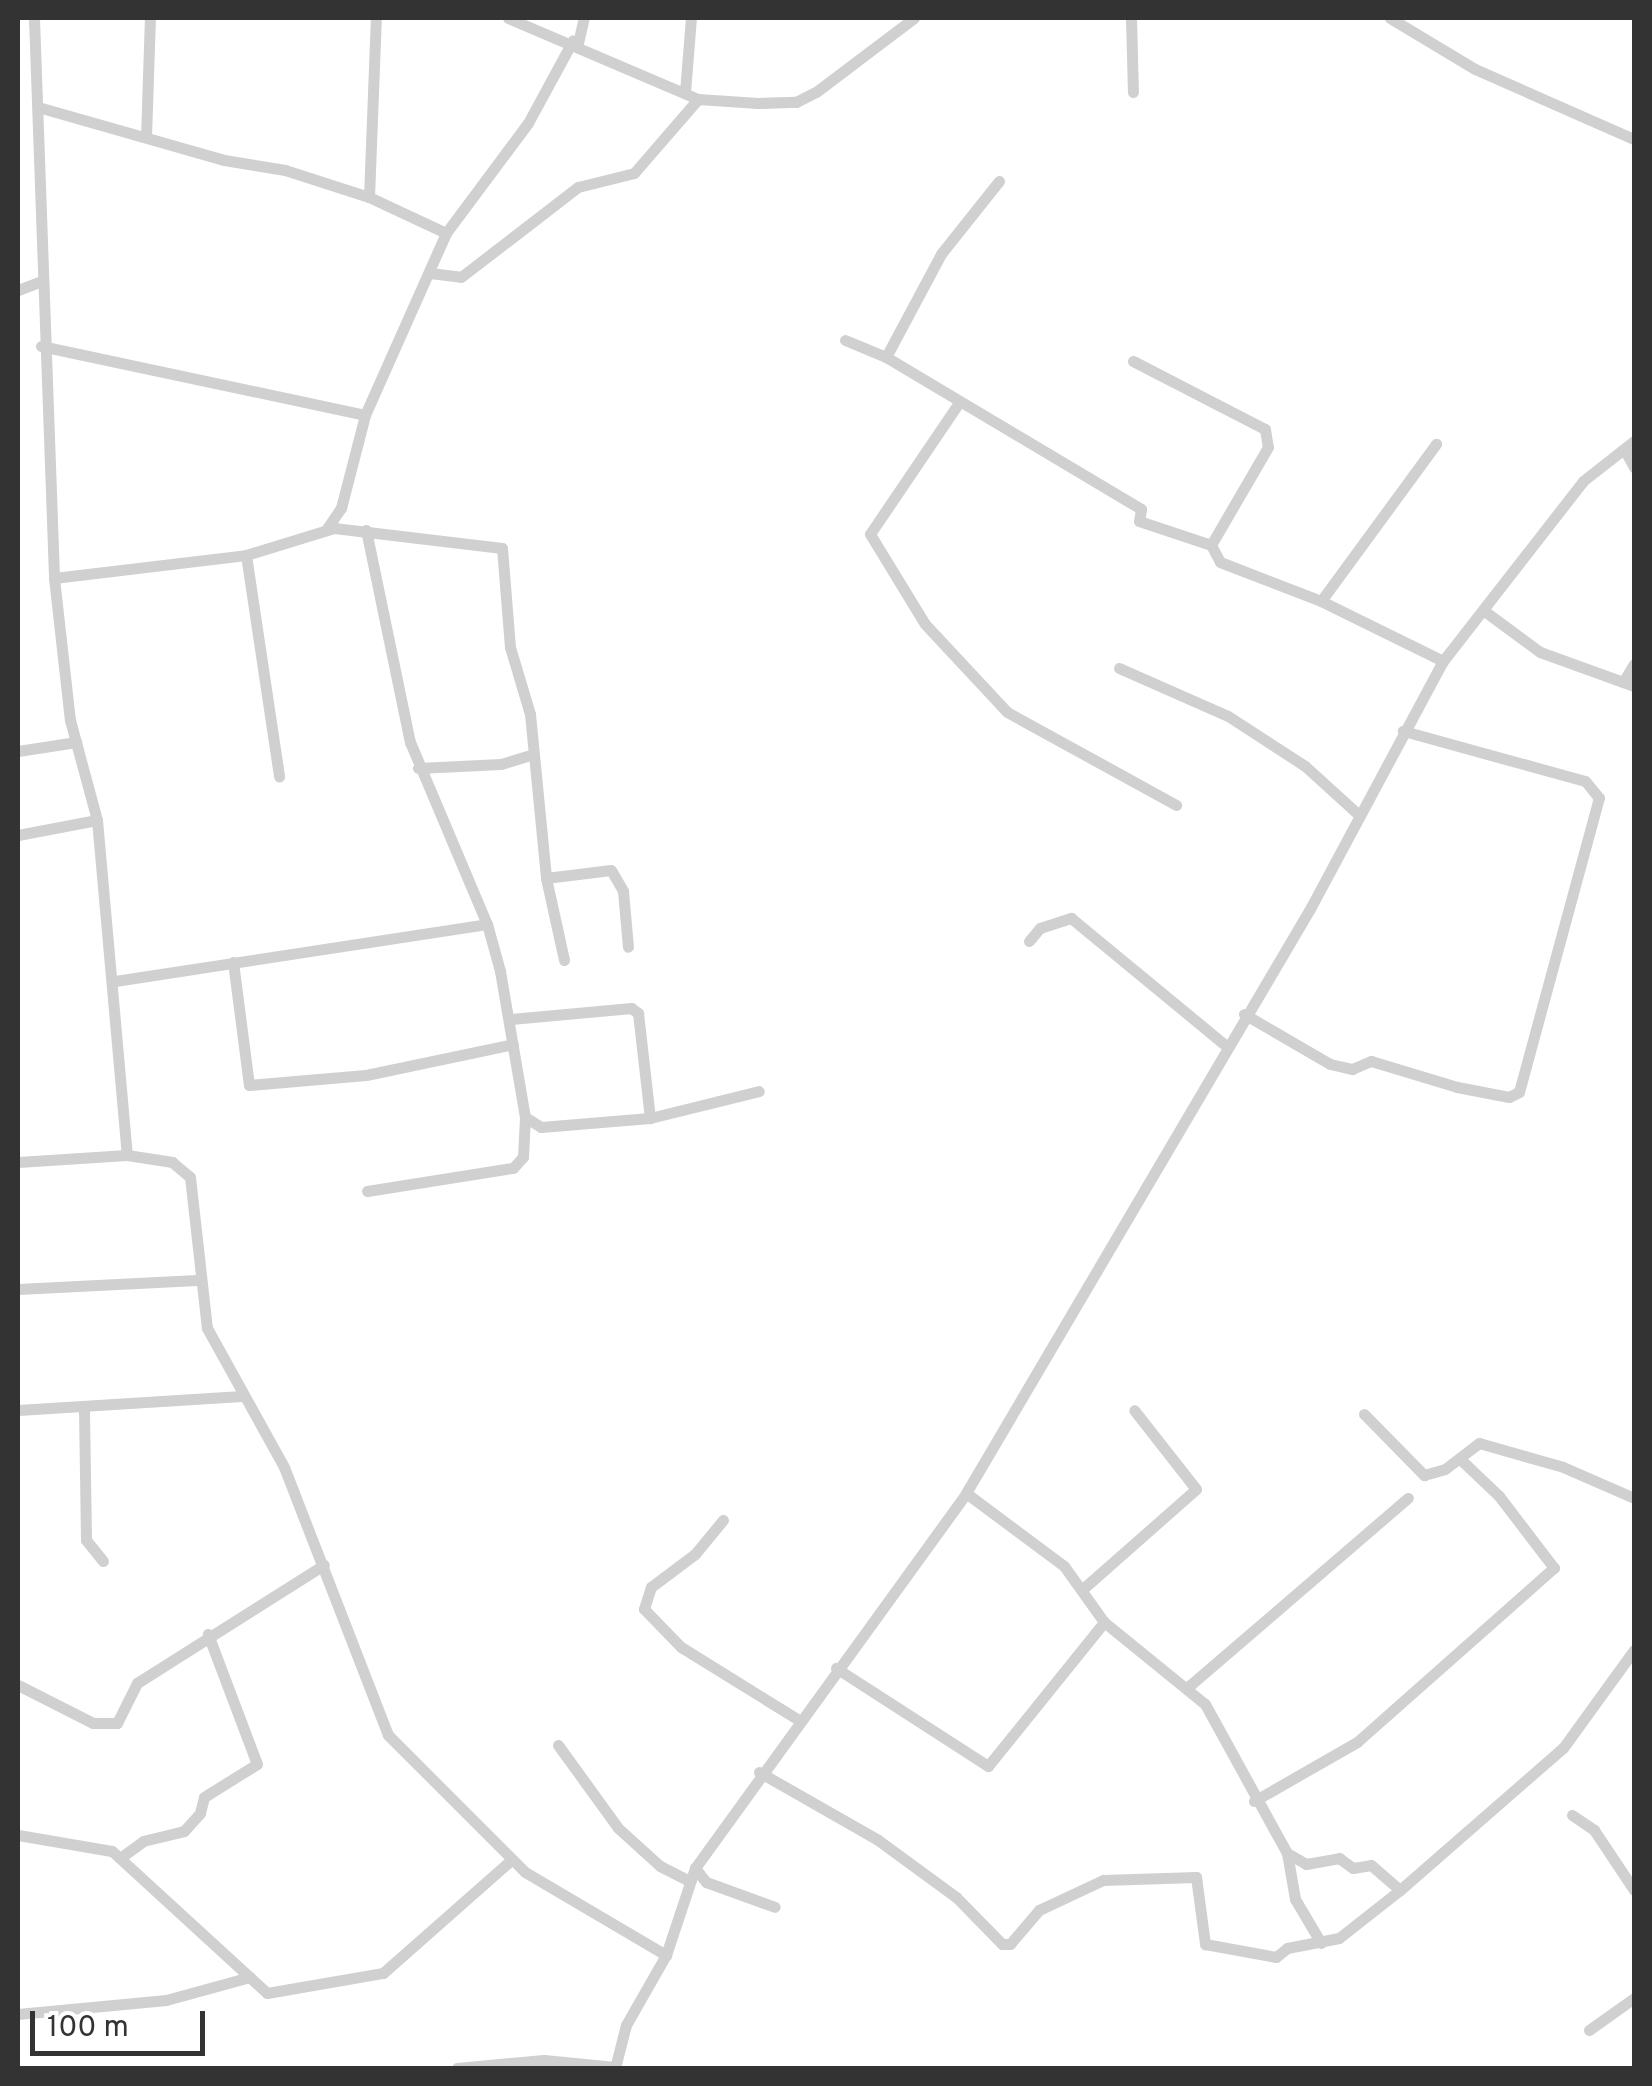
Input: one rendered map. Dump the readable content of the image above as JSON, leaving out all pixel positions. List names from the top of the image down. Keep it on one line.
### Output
{"scale_bar":"100 m"}
